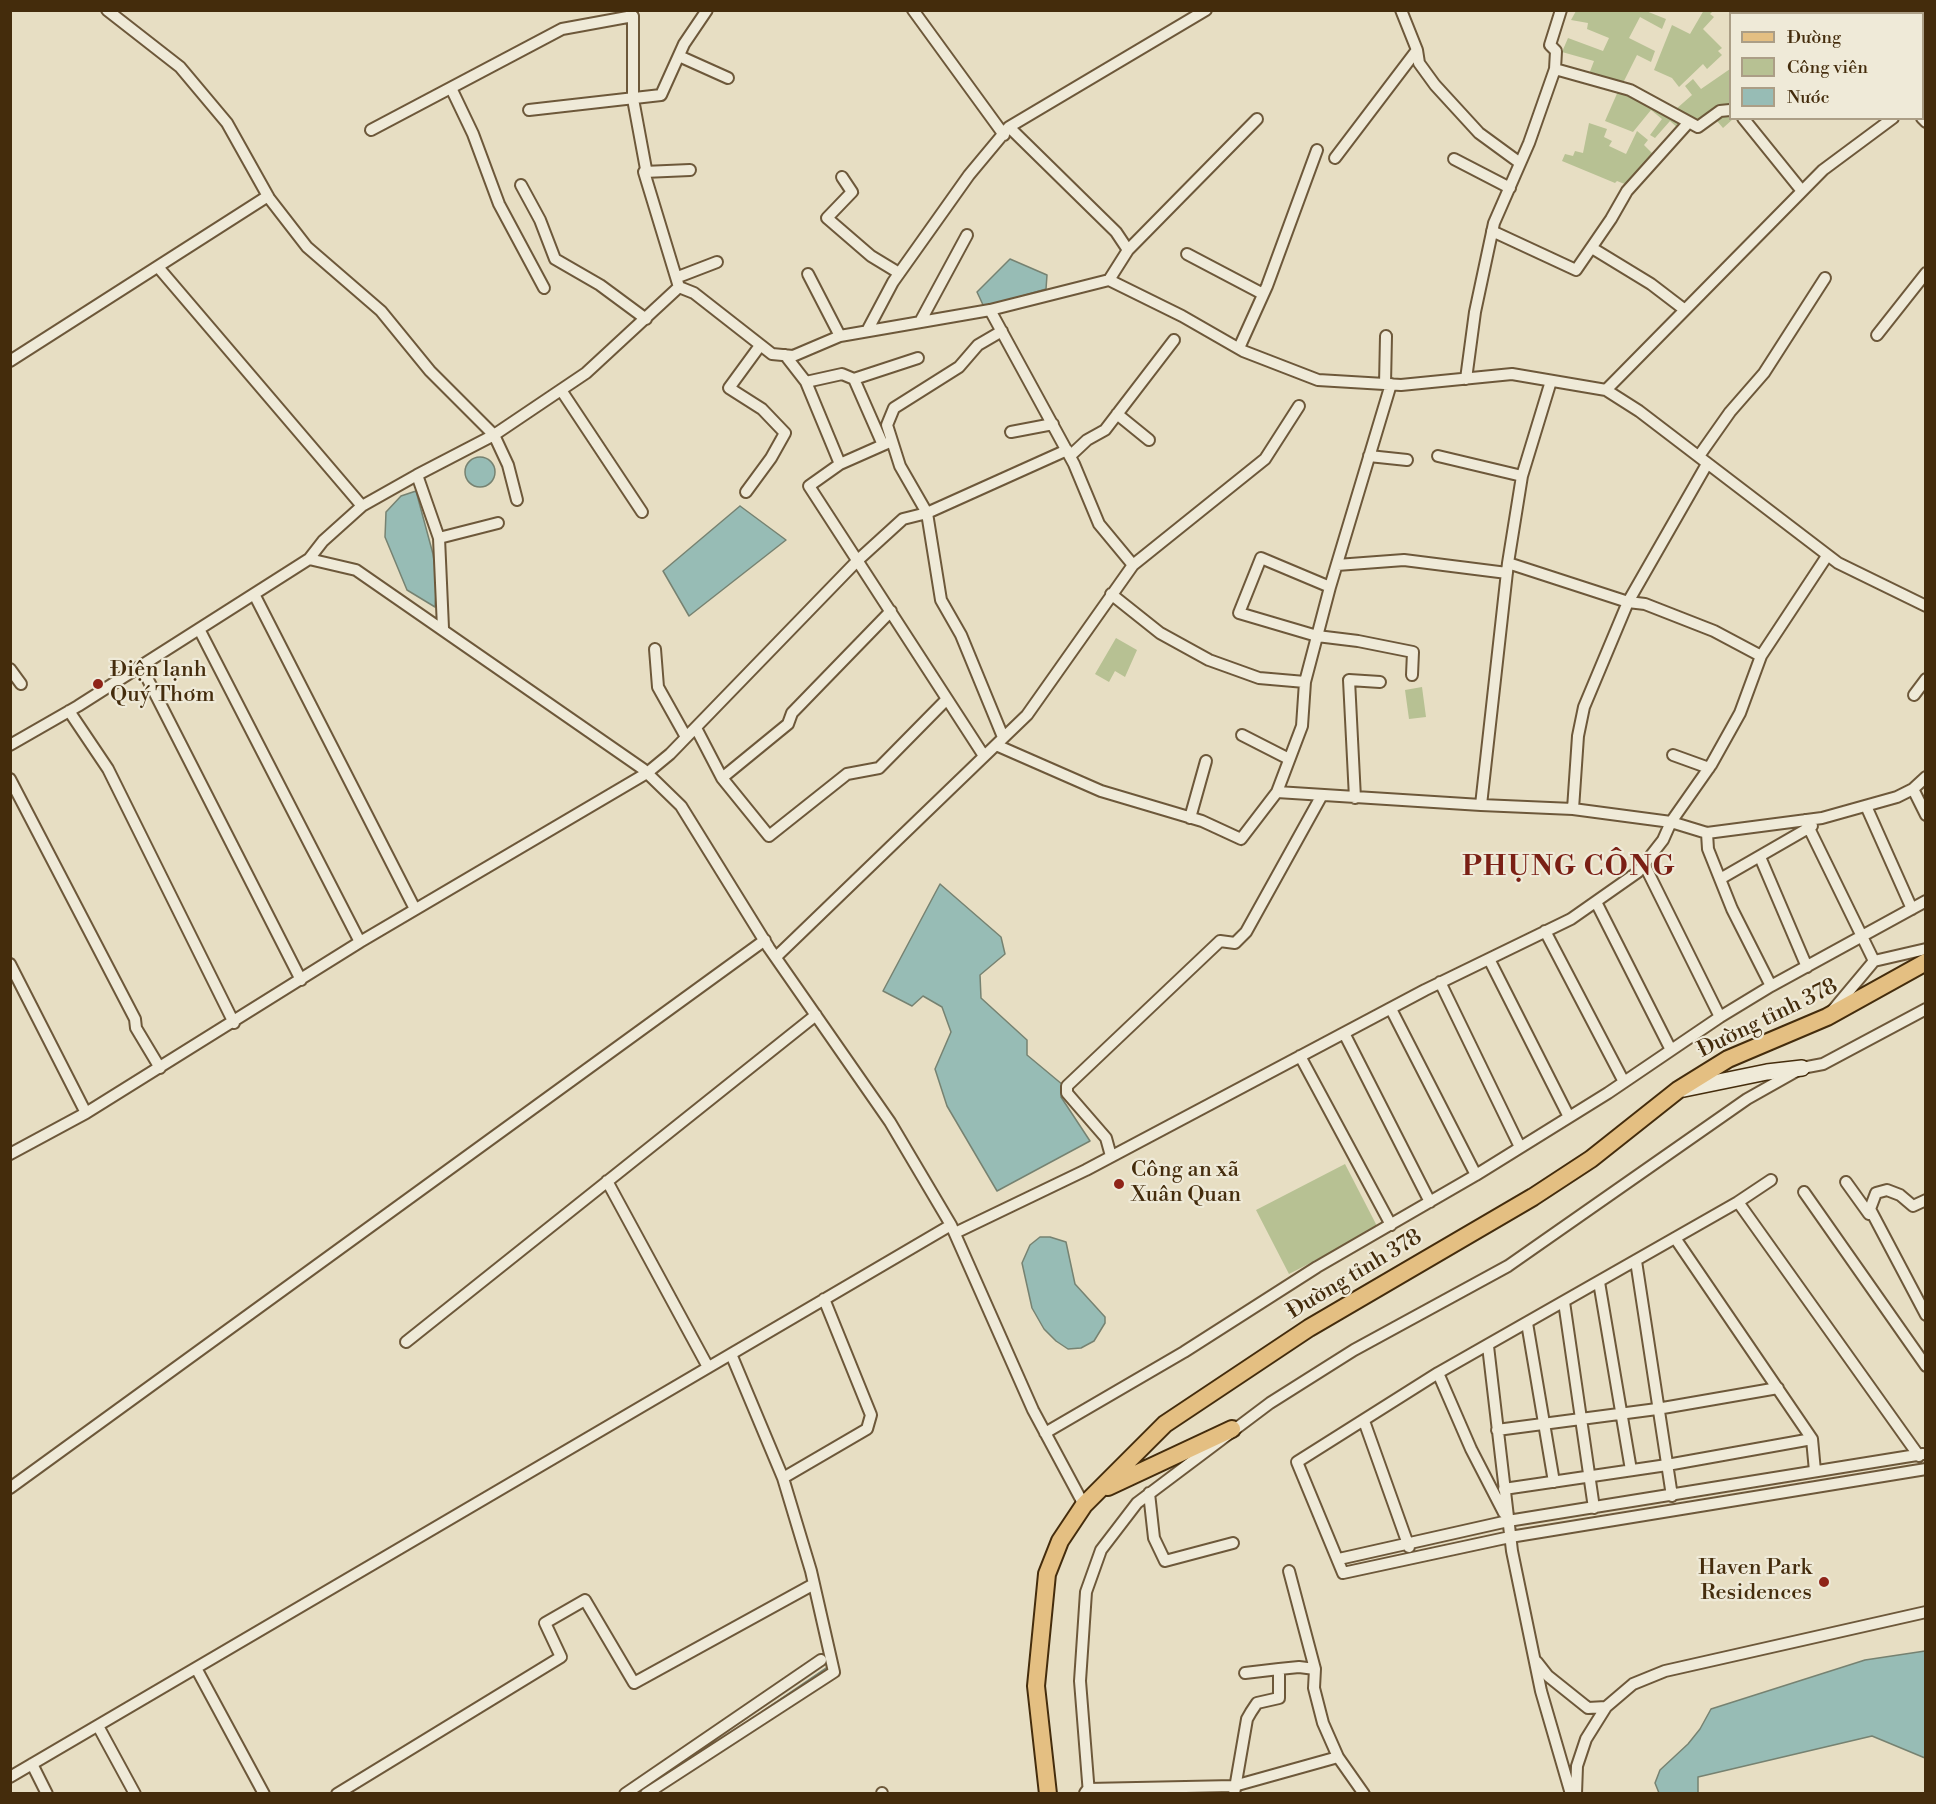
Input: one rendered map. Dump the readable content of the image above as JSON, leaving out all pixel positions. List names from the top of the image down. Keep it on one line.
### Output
{"streets":{"main road":["Đường tỉnh 378"]},"districts":["PHỤNG CÔNG"],"places":["Điện lạnh Quý Thơm","Công an xã Xuân Quan","Haven Park Residences"],"legend":["Đường","Công viên","Nước"]}
